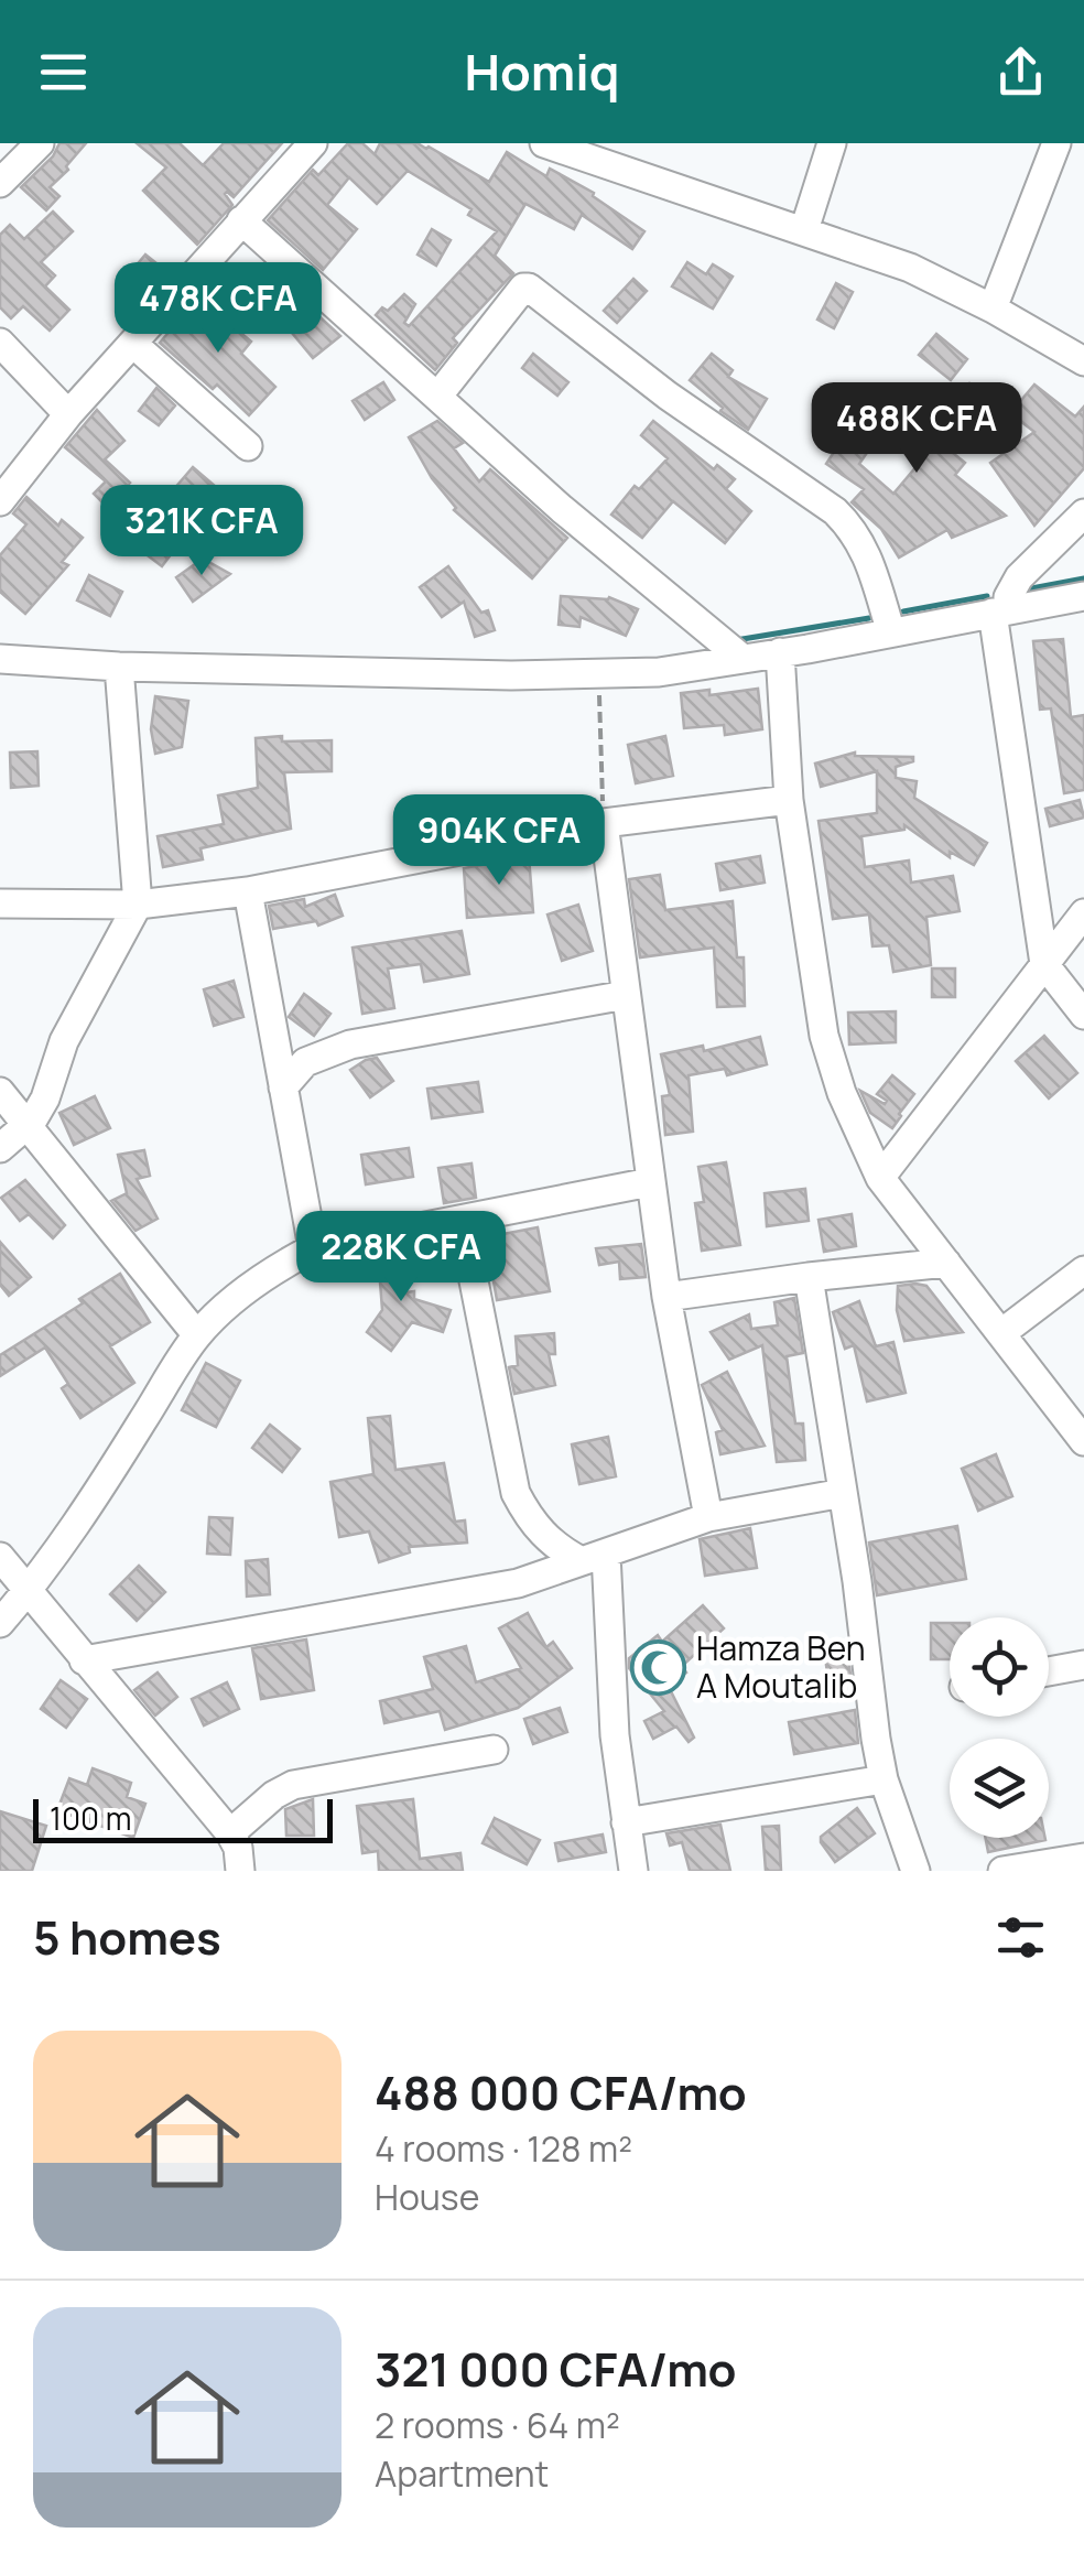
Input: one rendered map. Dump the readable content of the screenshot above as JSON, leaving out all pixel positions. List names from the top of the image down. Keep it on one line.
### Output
{"places":{"mosque":["Hamza Ben A Moutalib"]},"scale_bar":"100 m","page":{"header":"Homiq","price":["478K CFA","488K CFA","321K CFA","904K CFA","228K CFA"],"scale":"100 m","heading":"5 homes","list":[{"name":"488 000 CFA/mo","note":"4 rooms · 128 m² · House"},{"name":"321 000 CFA/mo","note":"2 rooms · 64 m² · Apartment"}]}}
